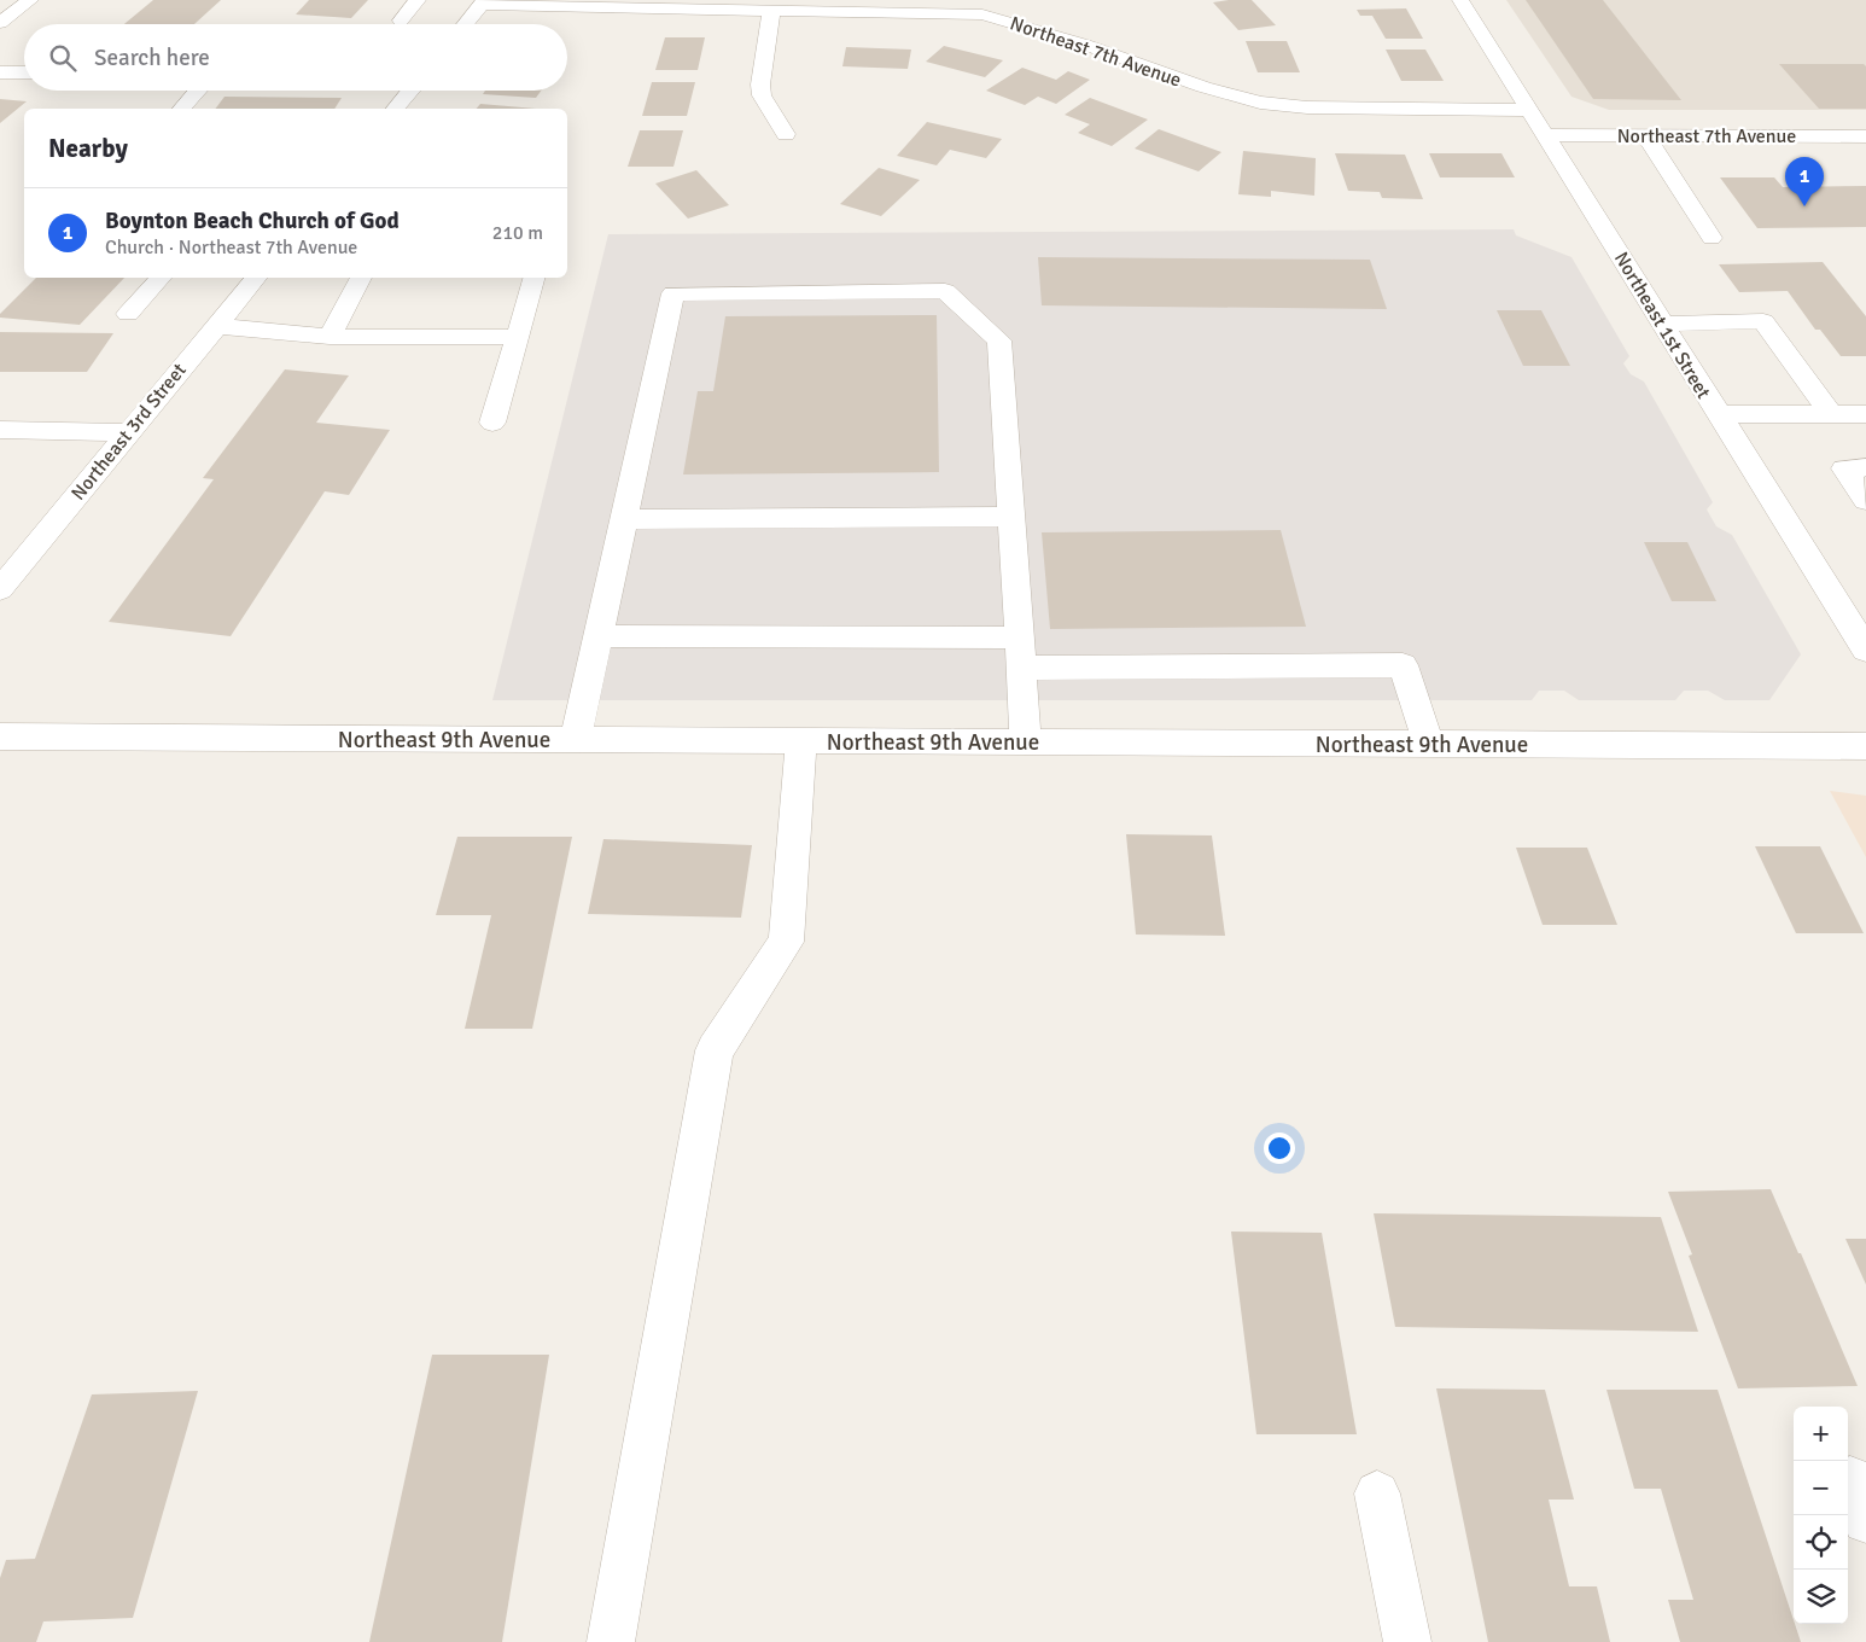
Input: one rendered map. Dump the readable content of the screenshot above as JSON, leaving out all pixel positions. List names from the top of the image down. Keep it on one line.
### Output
{"streets":{"street":["Northeast 7th Avenue","Northeast 1st Street","Northeast 3rd Street","Northeast 9th Avenue"]},"crossings":[["Northeast 7th Avenue","Northeast 1st Street"]],"page":{"search":"Search here","heading":"Nearby","pins":"1","list":[{"mark":"1","name":"Boynton Beach Church of God","note":"Church · Northeast 7th Avenue","value":"210 m"}],"map_buttons":["+","−"]}}
